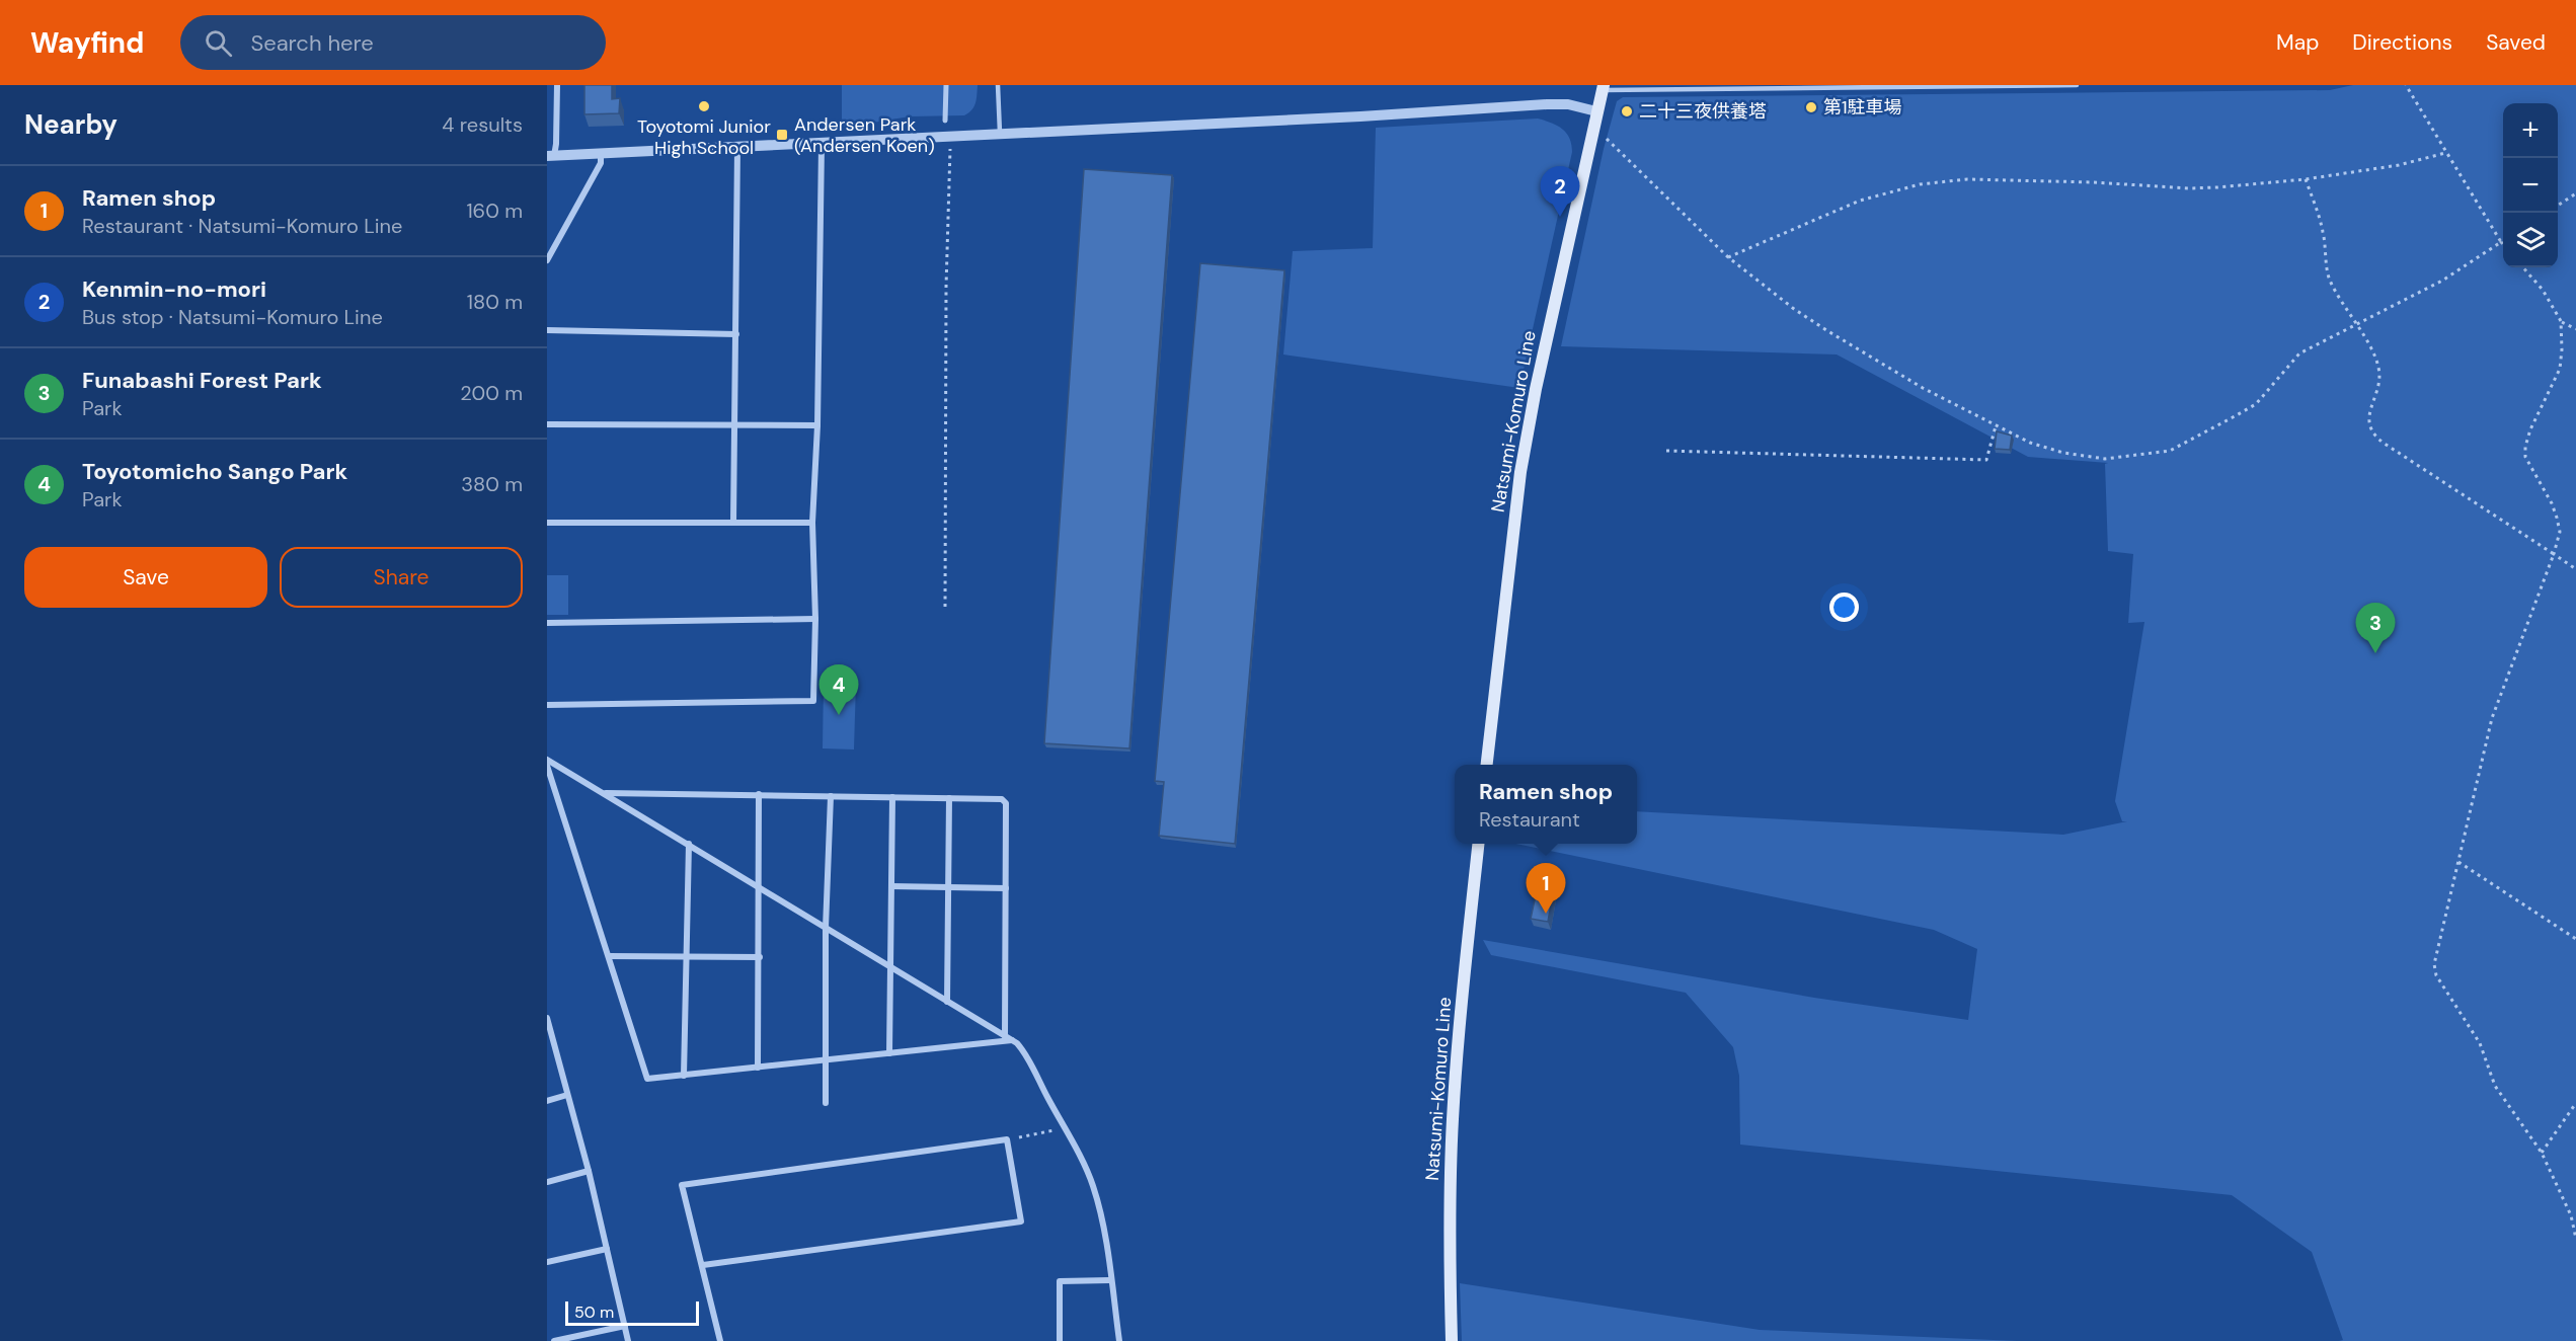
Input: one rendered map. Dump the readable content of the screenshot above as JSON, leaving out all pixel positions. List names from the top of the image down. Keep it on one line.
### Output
{"streets":{"main road":["Natsumi-Komuro Line"]},"places":{"other":["Toyotomi Junior High School","第1駐車場","二十三夜供養塔"],"transit":["Andersen Park (Andersen Koen)"]},"scale_bar":"50 m","page":{"header":"Wayfind","search":"Search here","nav":["Map","Directions","Saved"],"heading":["Nearby","4 results"],"map_buttons":["+","−"],"list":[{"mark":"1","name":"Ramen shop","note":"Restaurant · Natsumi-Komuro Line","value":"160 m"},{"mark":"2","name":"Kenmin-no-mori","note":"Bus stop · Natsumi-Komuro Line","value":"180 m"},{"mark":"3","name":"Funabashi Forest Park","note":"Park","value":"200 m"},{"mark":"4","name":"Toyotomicho Sango Park","note":"Park","value":"380 m"}],"pins":["2","3","4","1"],"buttons":["Save","Share"],"popup":["Ramen shop","Restaurant"],"scale":"50 m"}}
